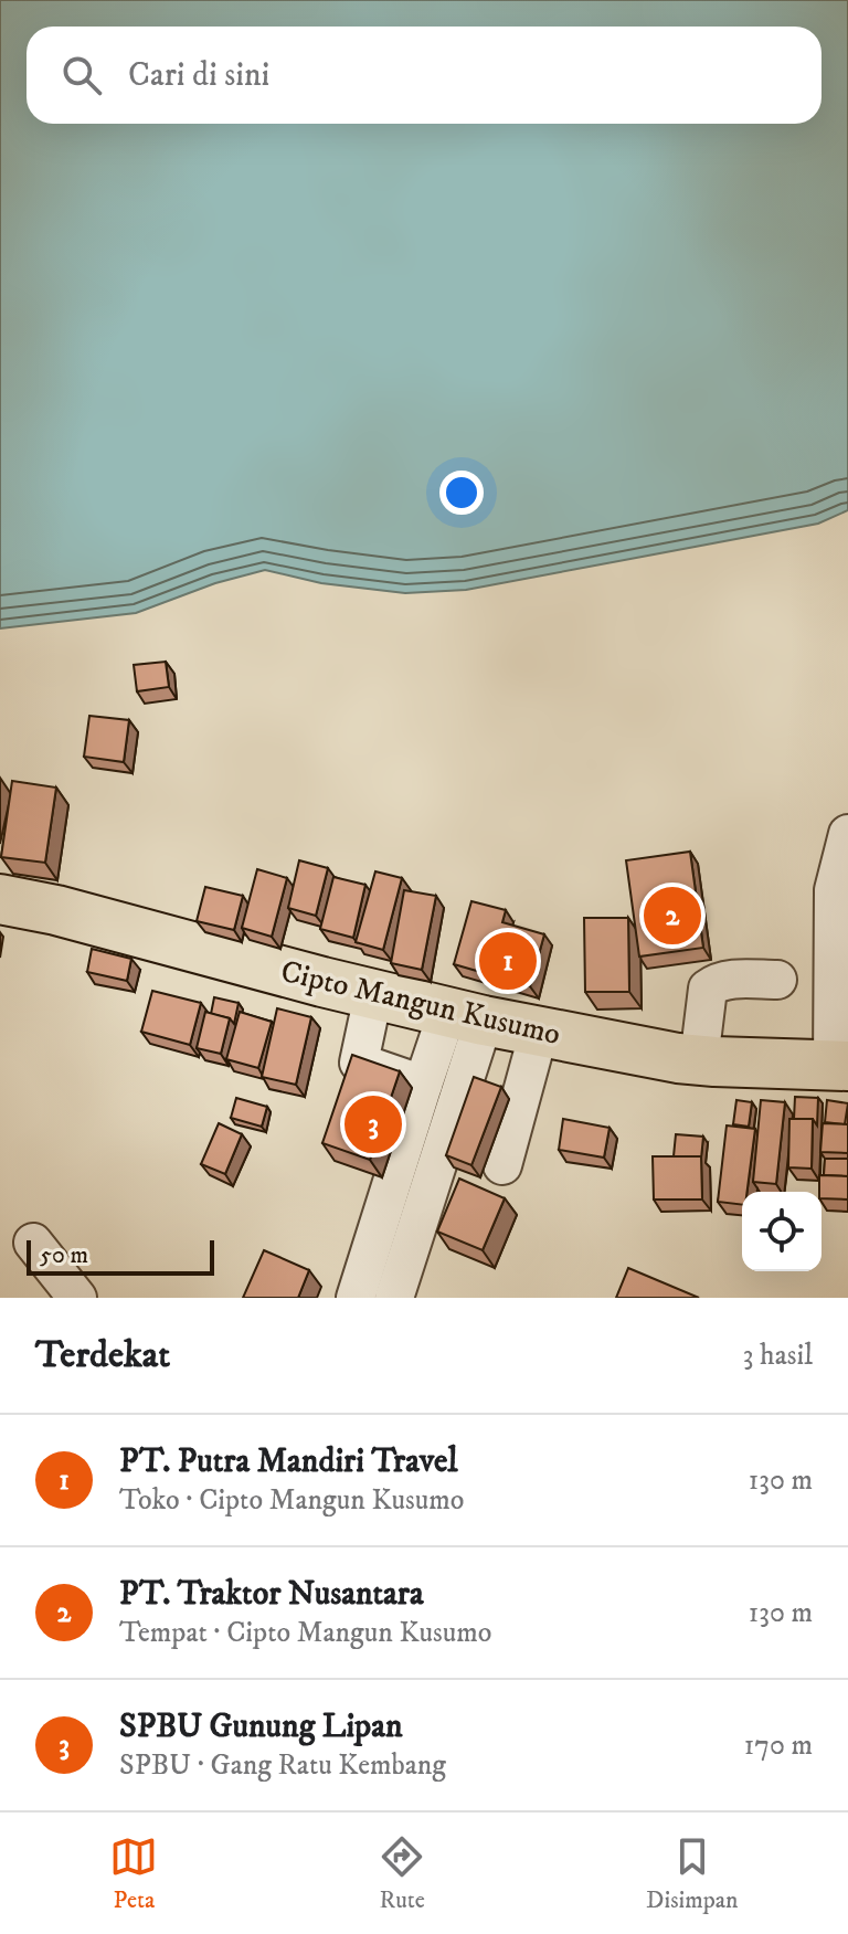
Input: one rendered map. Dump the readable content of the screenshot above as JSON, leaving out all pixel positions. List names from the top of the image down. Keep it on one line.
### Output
{"streets":{"highway":["Cipto Mangun Kusumo"]},"scale_bar":"50 m","page":{"search":"Cari di sini","pins":["2","1","3"],"scale":"50 m","heading":["Terdekat","3 hasil"],"list":[{"mark":"1","name":"PT. Putra Mandiri Travel","note":"Toko · Cipto Mangun Kusumo","value":"130 m"},{"mark":"2","name":"PT. Traktor Nusantara","note":"Tempat · Cipto Mangun Kusumo","value":"130 m"},{"mark":"3","name":"SPBU Gunung Lipan","note":"SPBU · Gang Ratu Kembang","value":"170 m"}],"nav":["Peta","Rute","Disimpan"]}}
